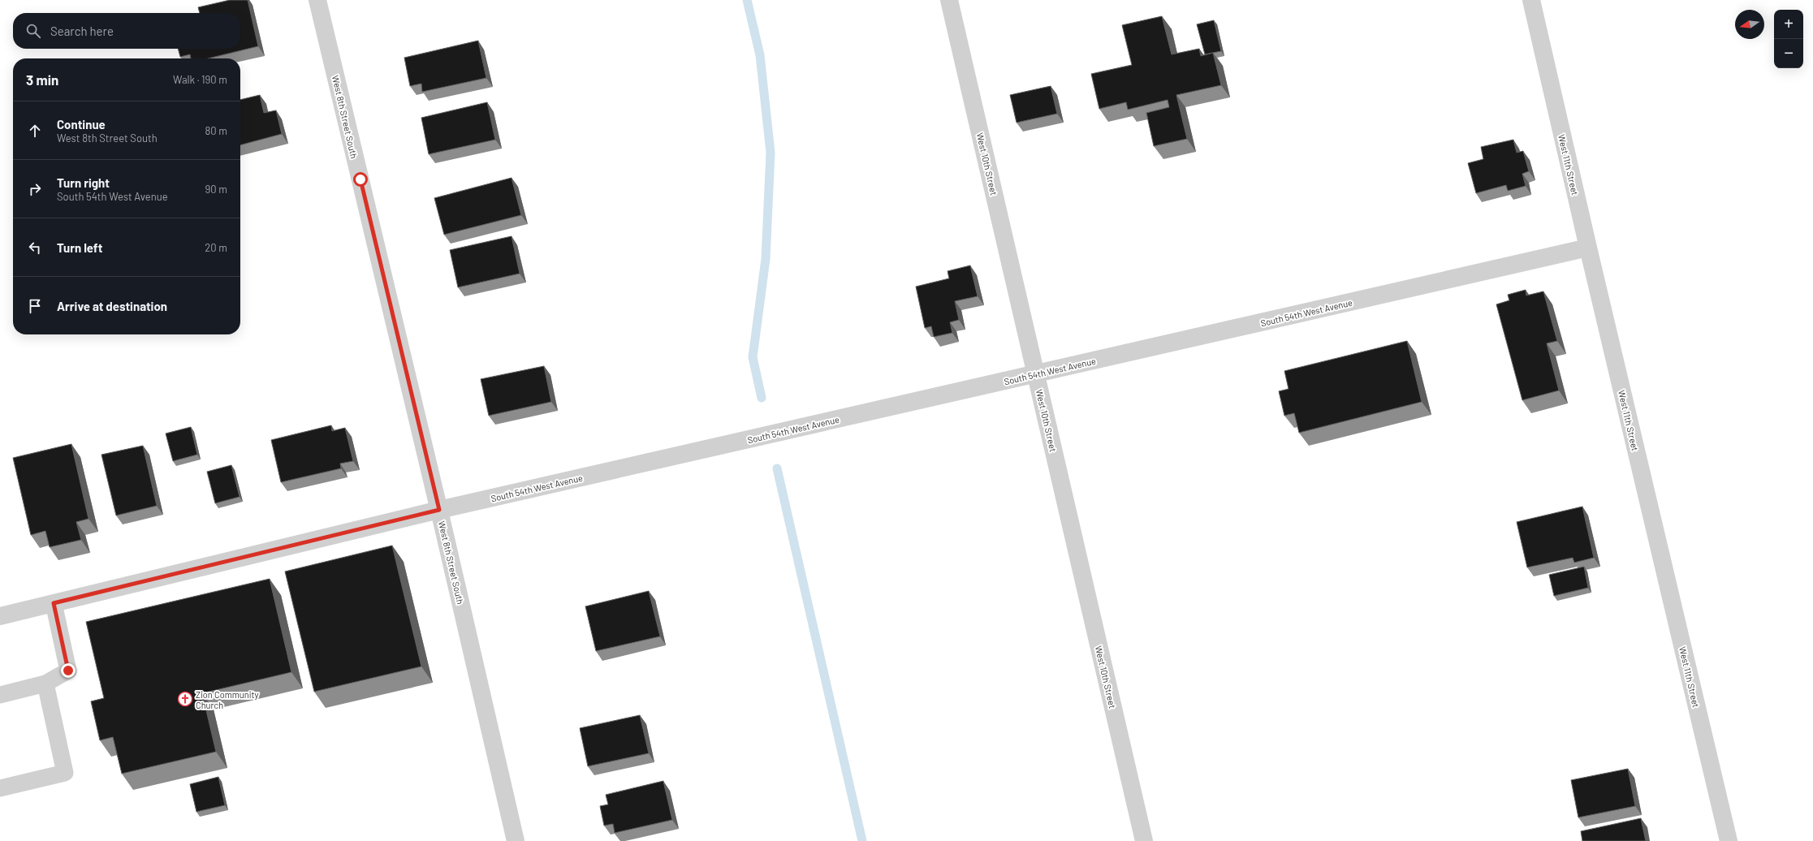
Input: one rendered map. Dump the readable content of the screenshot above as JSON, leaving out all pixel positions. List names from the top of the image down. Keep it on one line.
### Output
{"streets":{"street":["West 8th Street South","West 10th Street","West 11th Street","South 54th West Avenue"]},"crossings":[["West 8th Street South","South 54th West Avenue"],["West 10th Street","South 54th West Avenue"],["West 11th Street","South 54th West Avenue"]],"places":{"church":["Zion Community Church"]},"north":"left","page":{"map_buttons":["+","−"],"search":"Search here","heading":["3 min","Walk · 190 m"],"list":[["Continue","West 8th Street South","80 m"],["Turn right","South 54th West Avenue","90 m"],["Turn left","20 m"],"Arrive at destination"]}}
